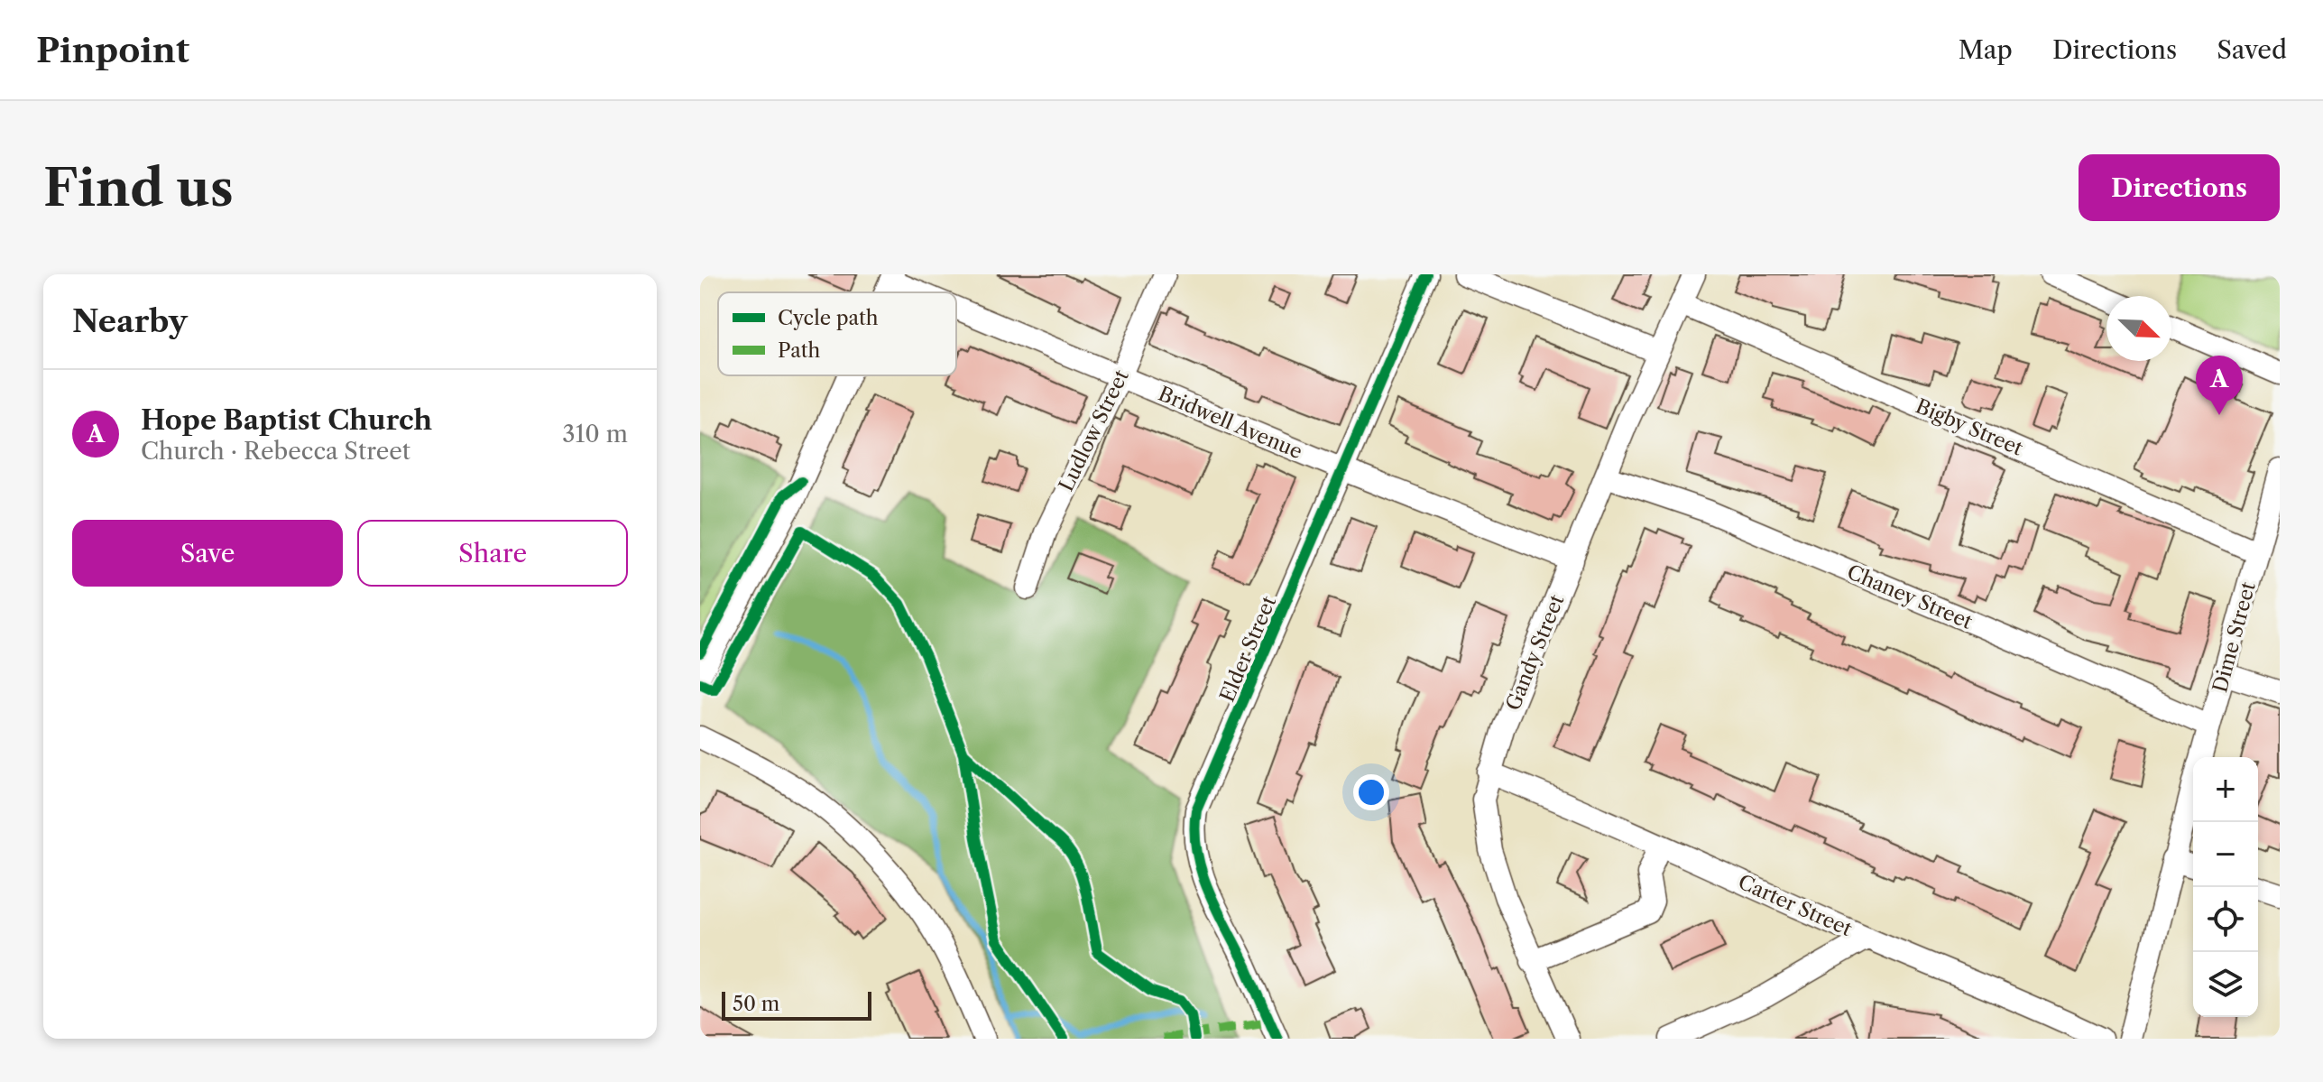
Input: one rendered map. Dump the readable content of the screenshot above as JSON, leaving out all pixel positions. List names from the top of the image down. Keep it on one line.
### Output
{"streets":{"street":["Bridwell Avenue","Bigby Street","Ludlow Street","Chaney Street","Dime Street","Elder Street","Gandy Street","Carter Street"]},"crossings":[["Bridwell Avenue","Ludlow Street"],["Bridwell Avenue","Elder Street"],["Bridwell Avenue","Gandy Street"],["Bigby Street","Dime Street"],["Bigby Street","Gandy Street"],["Chaney Street","Dime Street"],["Chaney Street","Gandy Street"],["Gandy Street","Carter Street"]],"legend":["Cycle path","Path"],"scale_bar":"50 m","north":"bottom right","page":{"header":"Pinpoint","nav":["Map","Directions","Saved"],"buttons":["Directions",["Save","Share"]],"title":"Find us","heading":"Nearby","pins":"A","list":[{"mark":"A","name":"Hope Baptist Church","note":"Church · Rebecca Street","value":"310 m"}],"map_buttons":["+","−"],"scale":"50 m"}}
